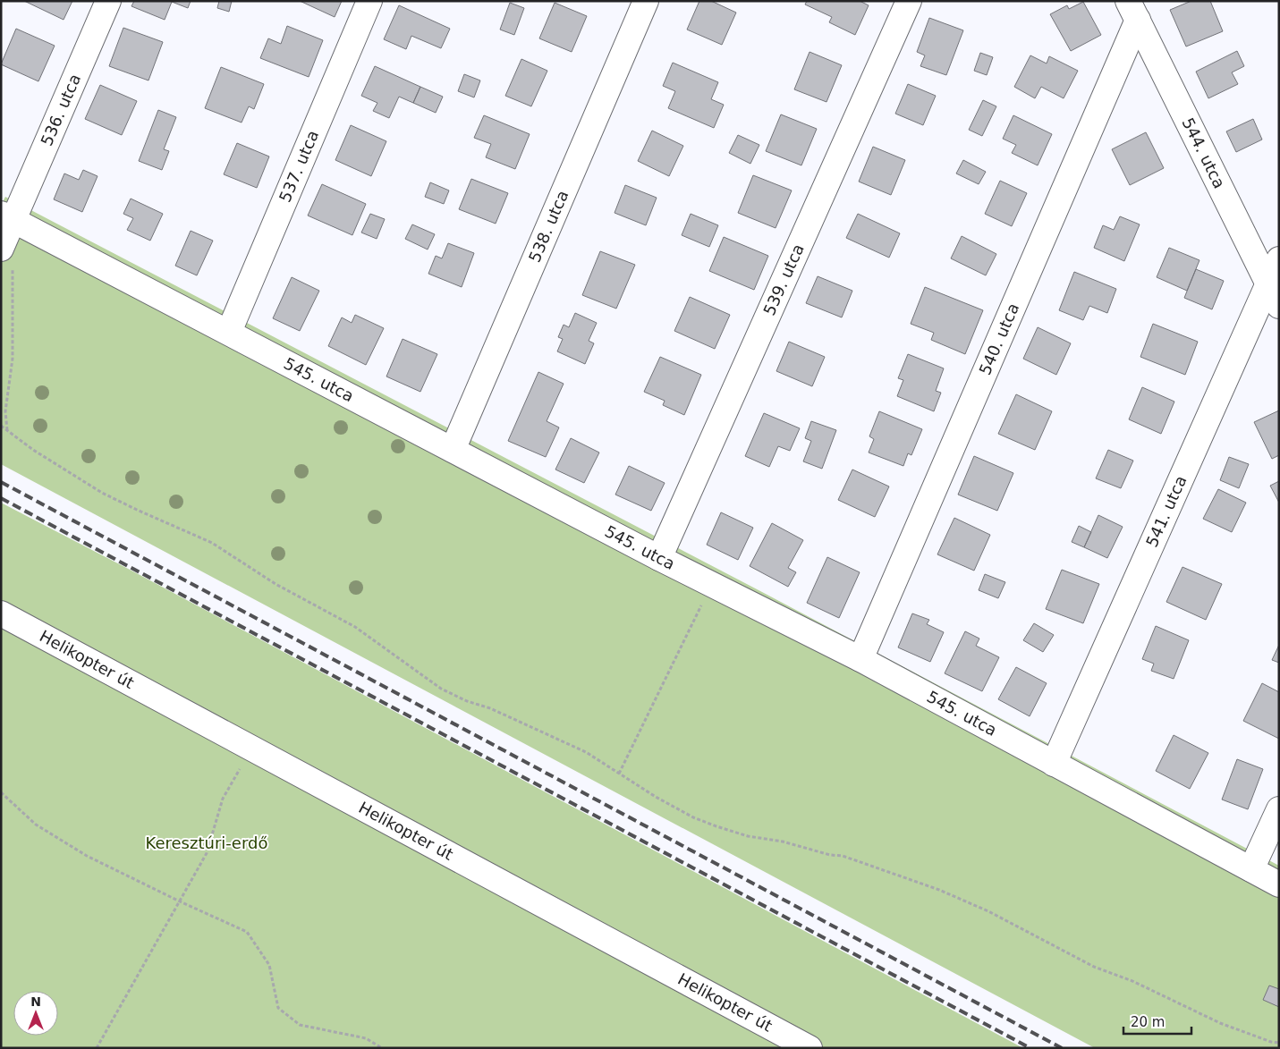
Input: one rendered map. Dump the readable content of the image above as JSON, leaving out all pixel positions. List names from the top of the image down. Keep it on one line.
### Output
{"streets":{"street":["536. utca","544. utca","537. utca","538. utca","539. utca","540. utca","545. utca","541. utca","Helikopter út"]},"crossings":[["536. utca","545. utca"],["544. utca","540. utca"],["544. utca","541. utca"],["537. utca","545. utca"],["538. utca","545. utca"],["539. utca","545. utca"],["540. utca","545. utca"],["545. utca","541. utca"]],"parks":["Keresztúri-erdő"],"scale_bar":"20 m","north":"top"}
